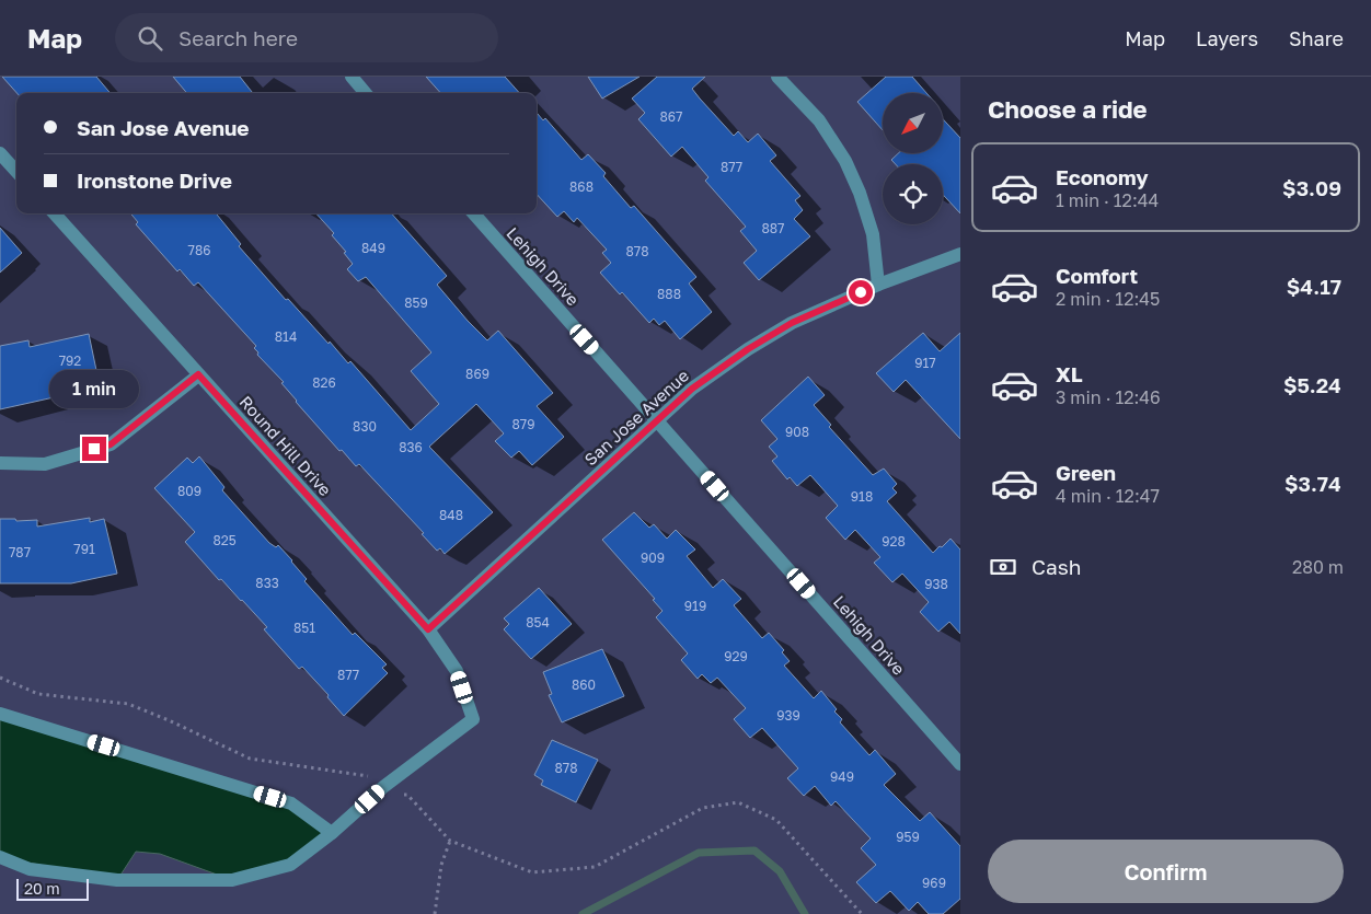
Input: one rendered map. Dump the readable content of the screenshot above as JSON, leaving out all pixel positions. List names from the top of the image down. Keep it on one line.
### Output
{"streets":{"street":["Lehigh Drive","San Jose Avenue","Round Hill Drive"]},"crossings":[["Lehigh Drive","San Jose Avenue"],["San Jose Avenue","Round Hill Drive"]],"house_numbers":["867","877","868","887","849","786","878","888","859","814","792","917","869","826","879","830","908","836","809","918","848","825","928","791","787","909","833","938","919","854","851","929","877","860","939","878","949","959","969"],"scale_bar":"20 m","north":"bottom left","page":{"header":"Map","search":"Search here","nav":["Map","Layers","Share"],"heading":"Choose a ride","banner":["San Jose Avenue","Ironstone Drive"],"list":[{"name":"Economy","note":"1 min · 12:44","value":"$3.09"},{"name":"Comfort","note":"2 min · 12:45","value":"$4.17"},{"name":"XL","note":"3 min · 12:46","value":"$5.24"},{"name":"Green","note":"4 min · 12:47","value":"$3.74"}],"bubble":"1 min","pay":["Cash","280 m"],"buttons":"Confirm","scale":"20 m"}}
